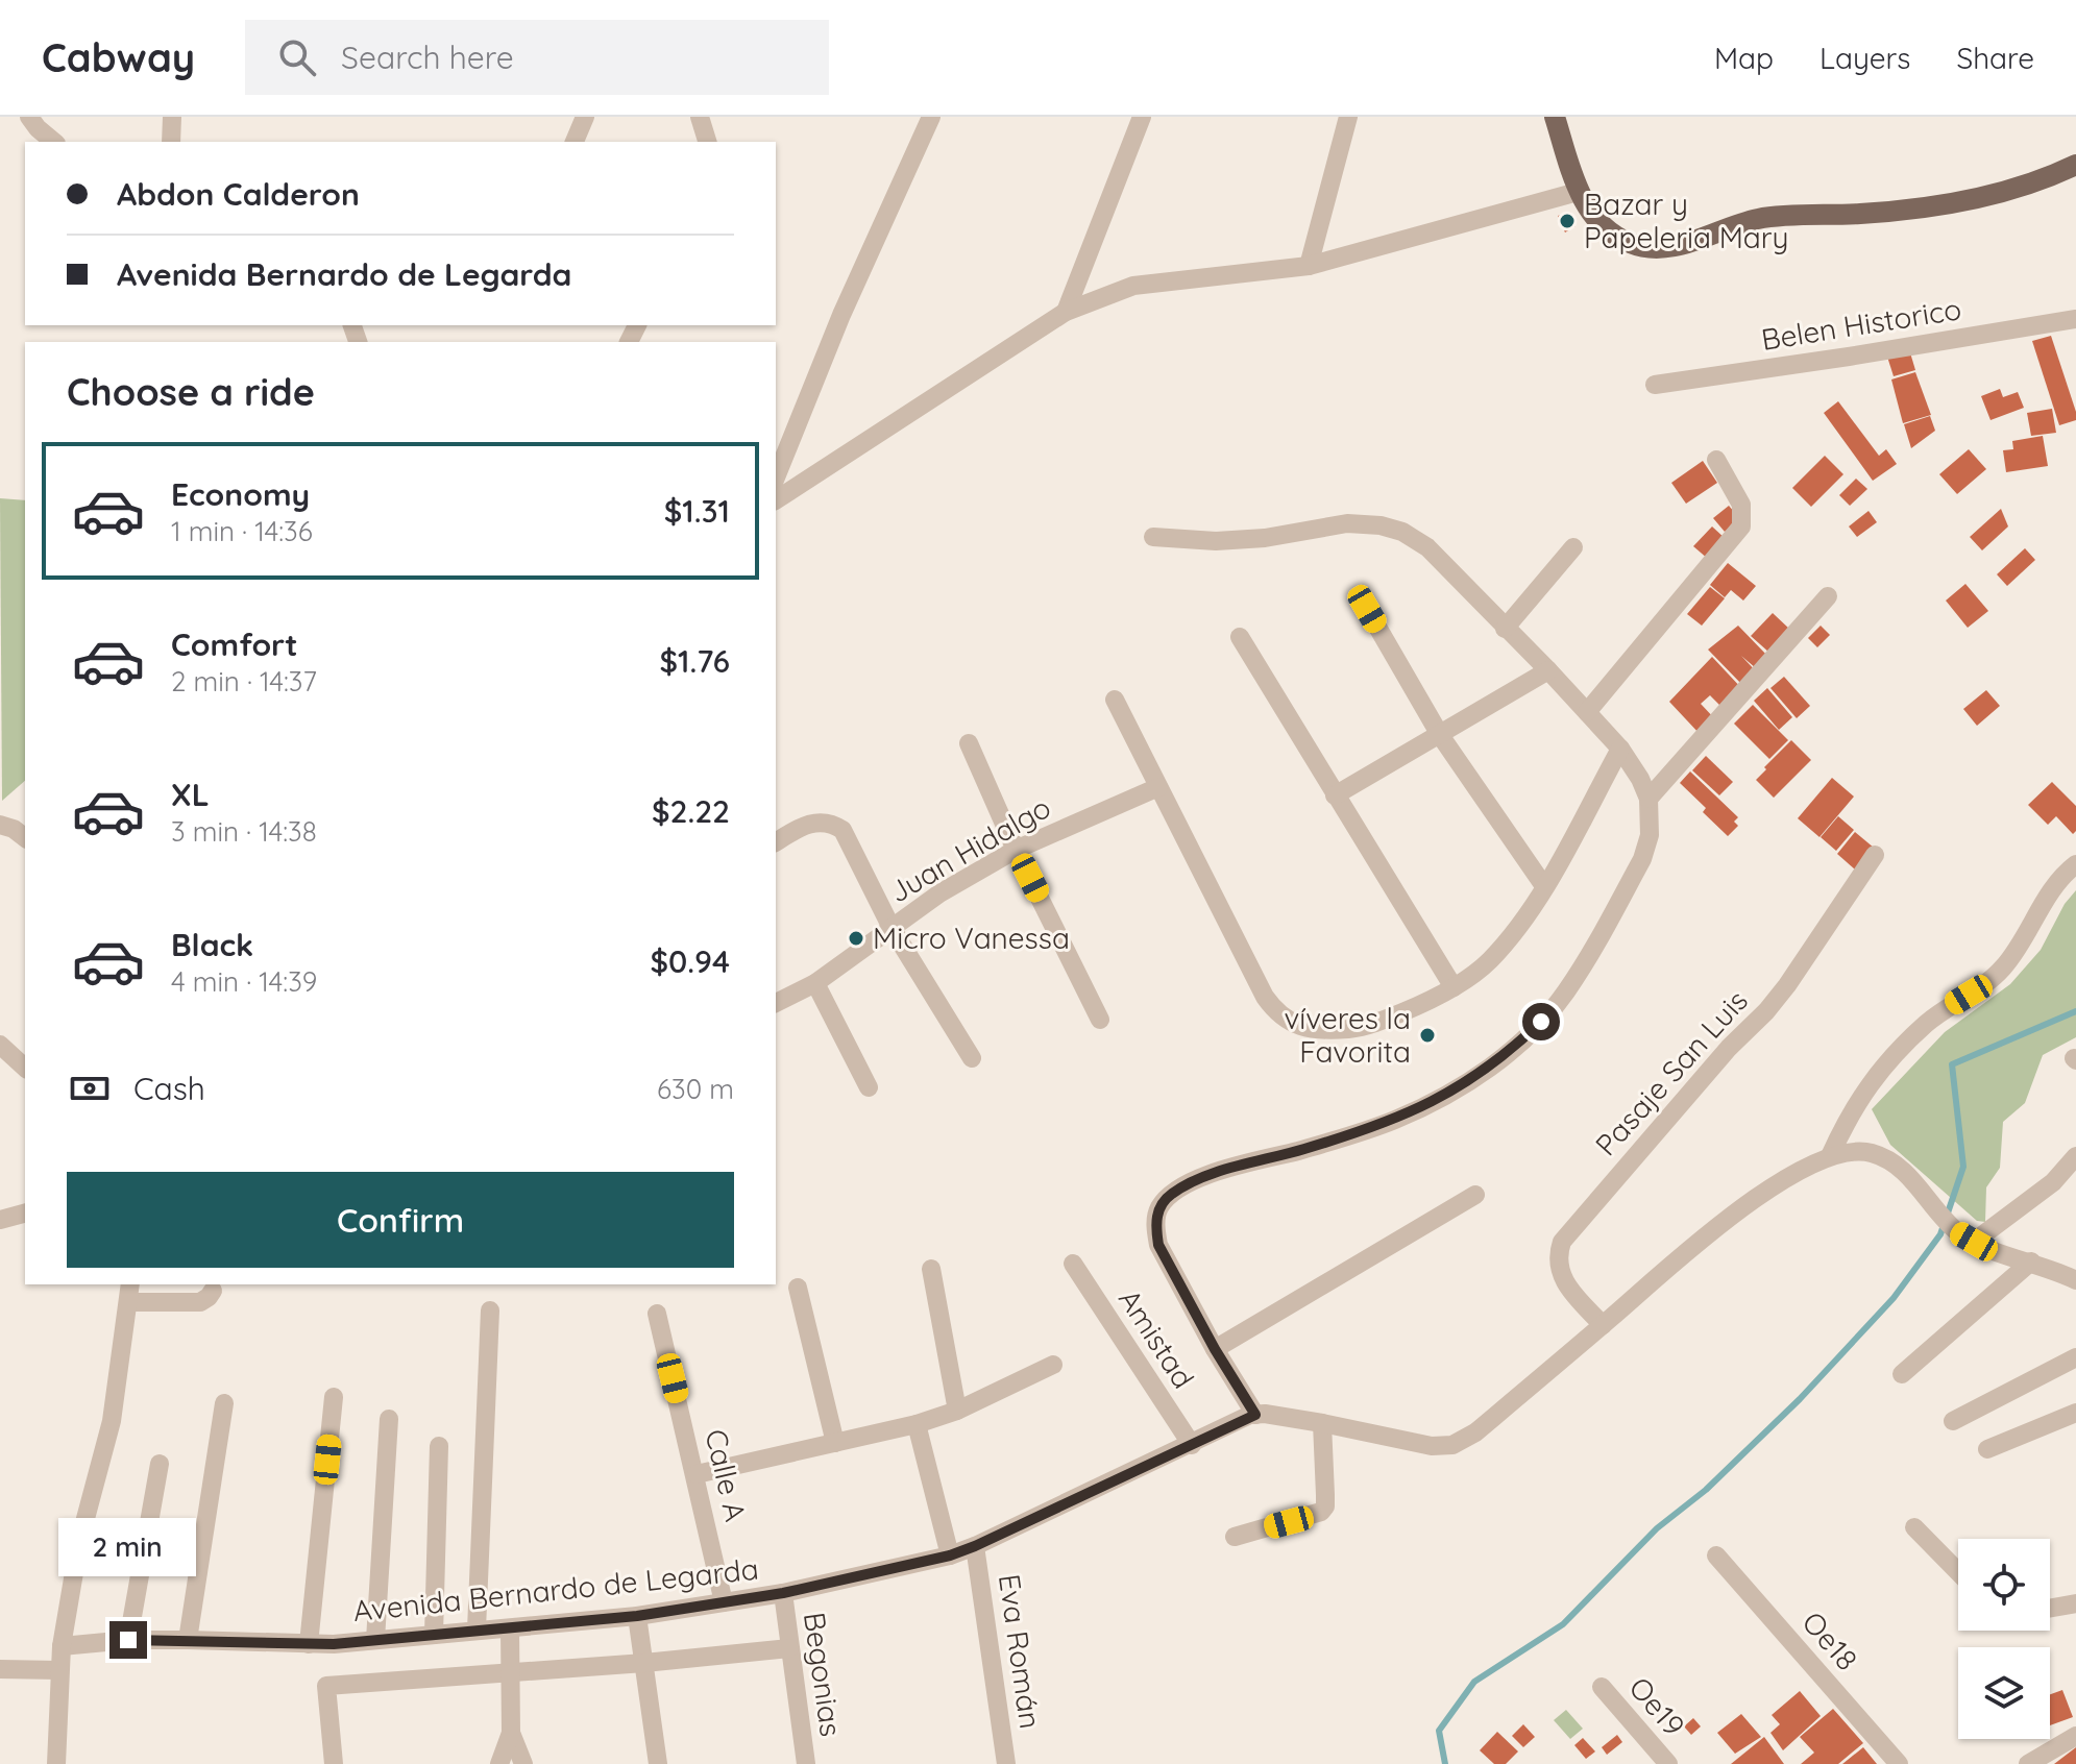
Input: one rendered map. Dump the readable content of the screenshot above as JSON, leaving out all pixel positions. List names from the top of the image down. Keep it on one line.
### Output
{"streets":{"street":["Belen Historico","Juan Hidalgo","Pasaje San Luis","Amistad","Calle A","Avenida Bernardo de Legarda","Oe18","Eva Román","Begonias","Oe19"]},"crossings":[["Amistad","Avenida Bernardo de Legarda"],["Calle A","Avenida Bernardo de Legarda"],["Avenida Bernardo de Legarda","Eva Román"],["Avenida Bernardo de Legarda","Begonias"]],"places":["Bazar y Papeleria Mary","Micro Vanessa","víveres la Favorita"],"page":{"header":"Cabway","search":"Search here","nav":["Map","Layers","Share"],"banner":["Abdon Calderon","Avenida Bernardo de Legarda"],"heading":"Choose a ride","list":[{"name":"Economy","note":"1 min · 14:36","value":"$1.31"},{"name":"Comfort","note":"2 min · 14:37","value":"$1.76"},{"name":"XL","note":"3 min · 14:38","value":"$2.22"},{"name":"Black","note":"4 min · 14:39","value":"$0.94"}],"pay":["Cash","630 m"],"buttons":"Confirm","bubble":"2 min"}}
